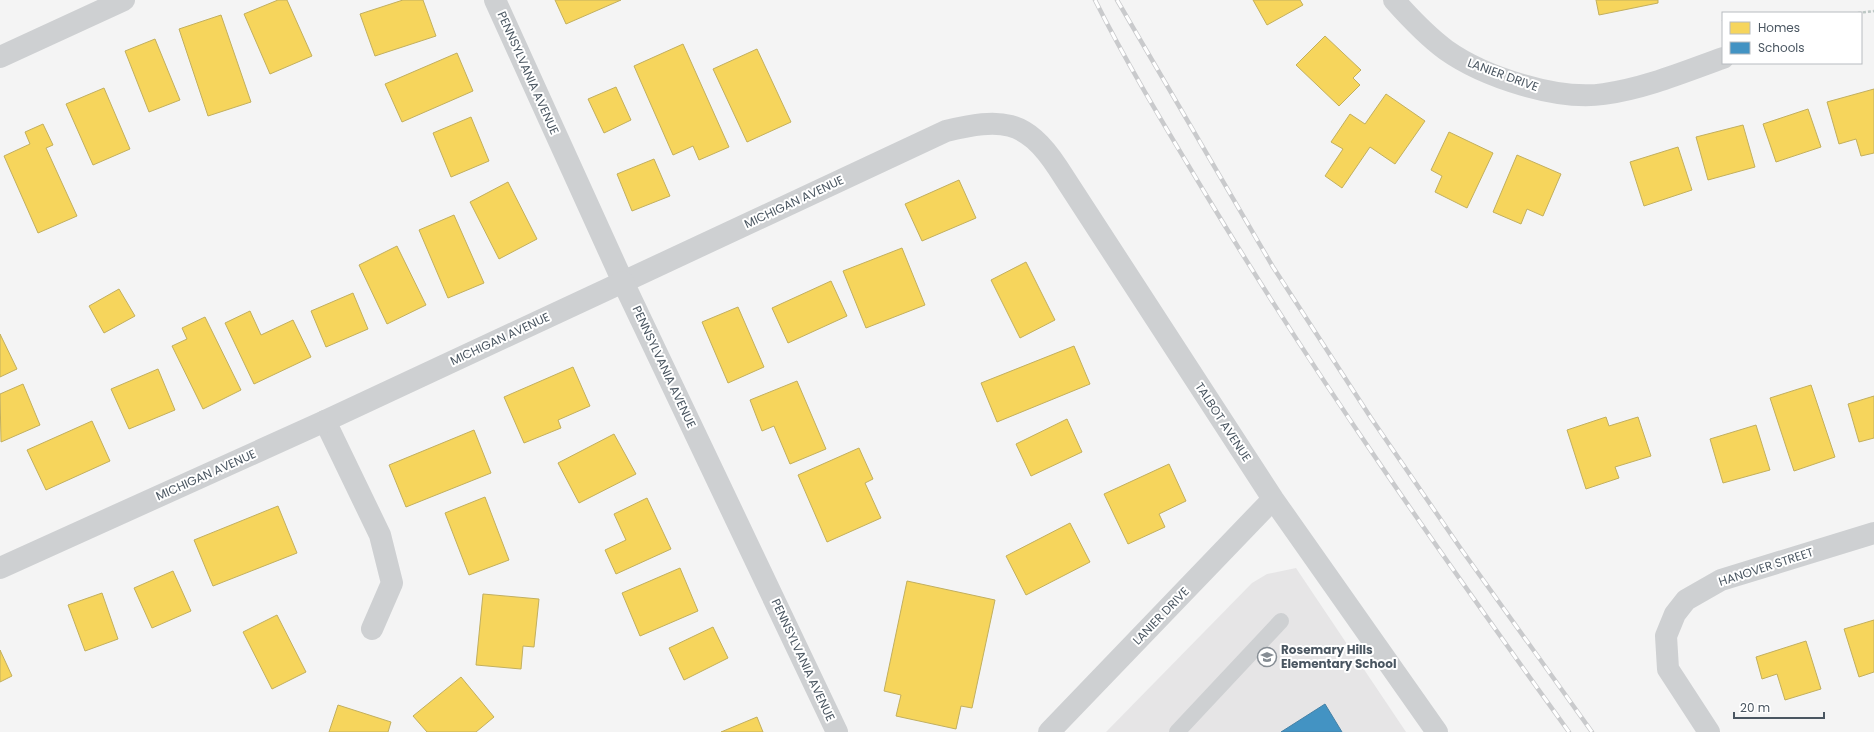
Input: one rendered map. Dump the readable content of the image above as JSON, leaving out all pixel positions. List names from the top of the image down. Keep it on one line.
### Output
{"streets":{"street":["PENNSYLVANIA AVENUE","LANIER DRIVE","MICHIGAN AVENUE","TALBOT AVENUE","HANOVER STREET"]},"crossings":[["PENNSYLVANIA AVENUE","MICHIGAN AVENUE"],["LANIER DRIVE","TALBOT AVENUE"],["MICHIGAN AVENUE","TALBOT AVENUE"]],"places":{"school or university":["Rosemary Hills Elementary School"]},"legend":["Homes","Schools"],"scale_bar":"20 m"}
